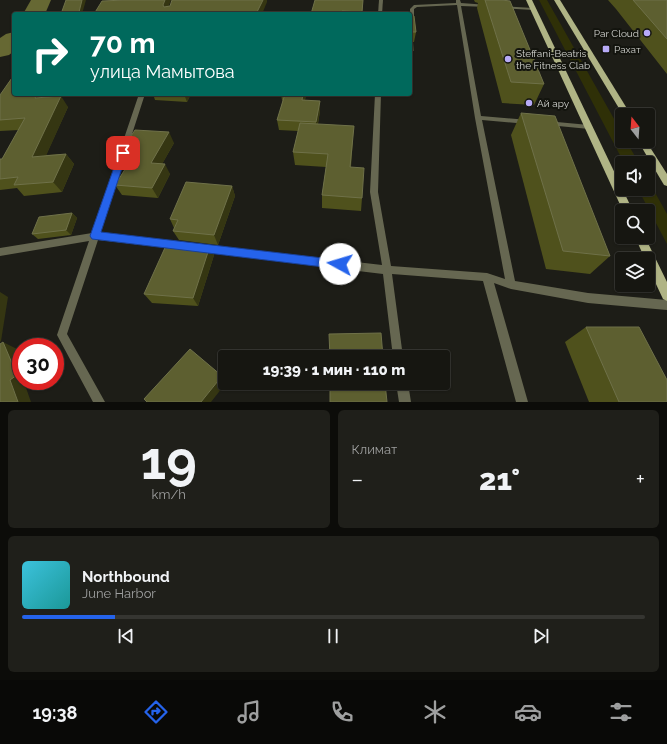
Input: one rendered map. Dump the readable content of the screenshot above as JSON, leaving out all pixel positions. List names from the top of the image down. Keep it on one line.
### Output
{"places":{"other":["Par Cloud","Steffani-Beatris the Fitness Clab","Ай ару"],"transit":["Рахат"]},"north":"top","page":{"turn":["70 m","улица Мамытова"],"limit":"30","trip":"19:39 · 1 мин · 110 m","tile":[["19","km/h"],"Климат"],"heat":["−","21°","+"],"song":["Northbound","June Harbor"],"tabs":"19:38"}}
